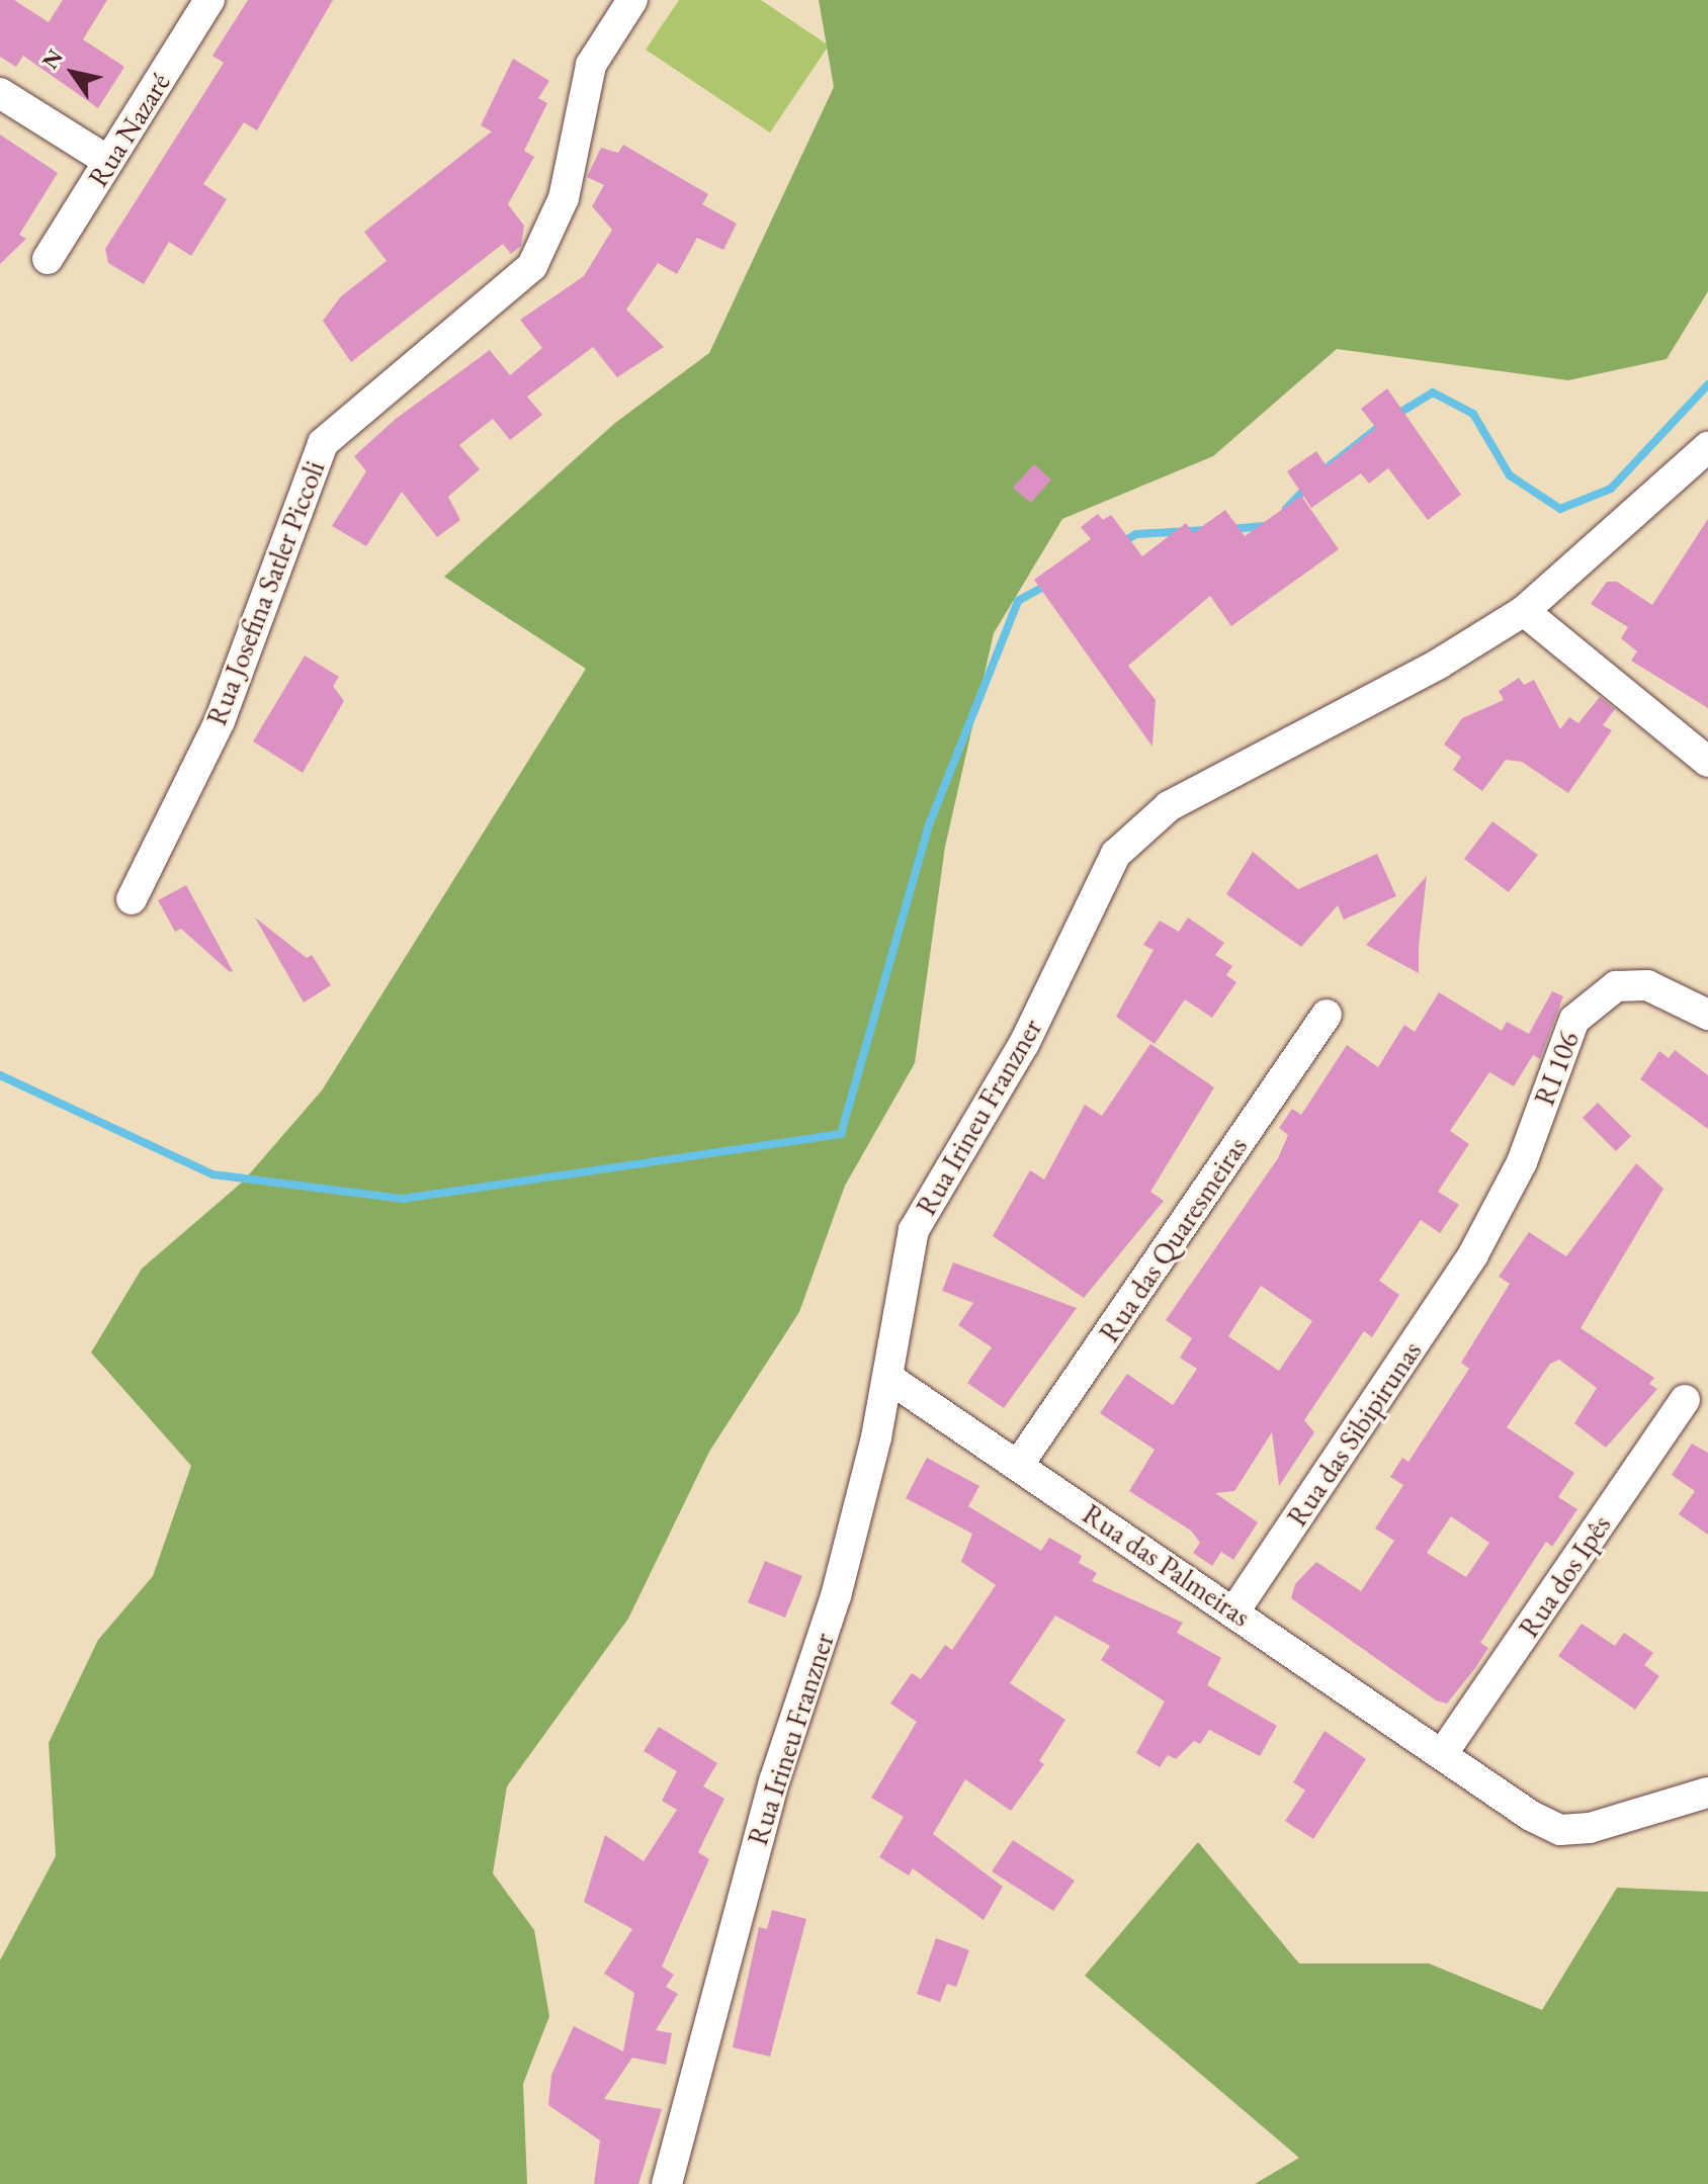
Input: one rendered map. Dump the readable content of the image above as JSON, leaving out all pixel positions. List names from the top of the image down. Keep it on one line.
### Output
{"streets":{"street":["Rua Nazaré","Rua Josefina Satler Piccoli","RI 106","Rua Irineu Franzner","Rua das Quaresmeiras","Rua das Sibipirunas","Rua das Palmeiras","Rua dos Ipês"]},"crossings":[["RI 106","Rua das Sibipirunas"],["Rua Irineu Franzner","Rua das Palmeiras"],["Rua das Quaresmeiras","Rua das Palmeiras"],["Rua das Sibipirunas","Rua das Palmeiras"],["Rua das Palmeiras","Rua dos Ipês"]],"north":"top left"}
